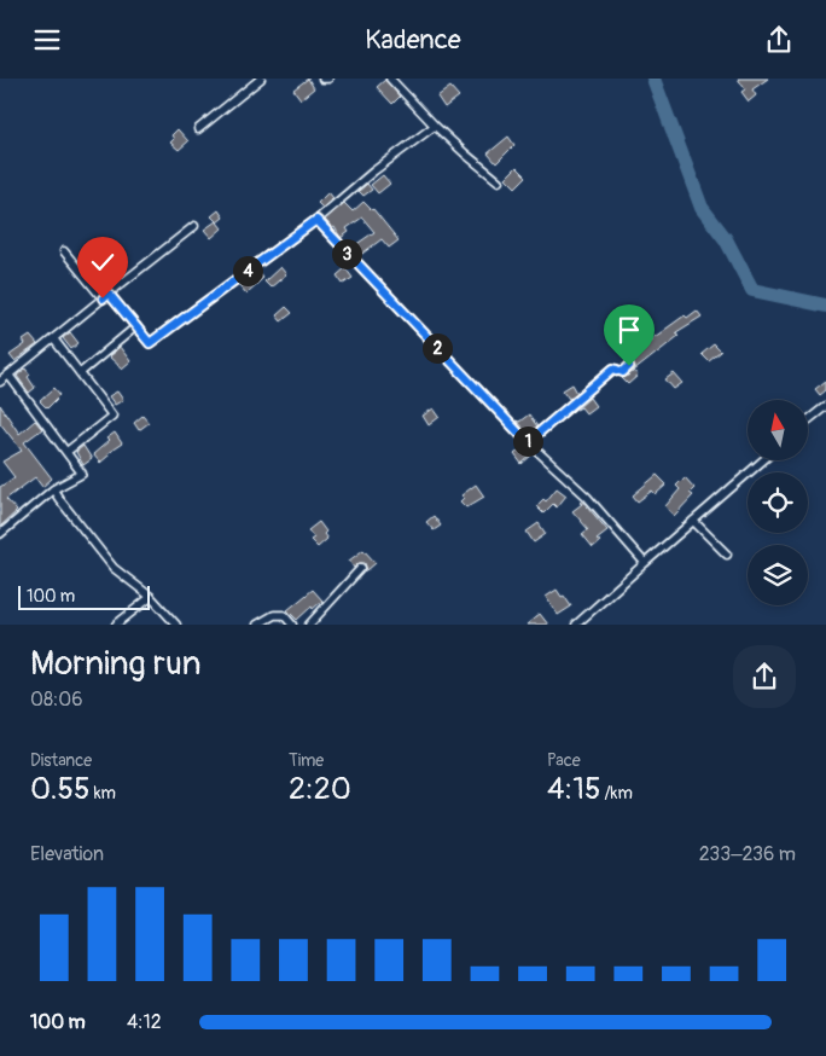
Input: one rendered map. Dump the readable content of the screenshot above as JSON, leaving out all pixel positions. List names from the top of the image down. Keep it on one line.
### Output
{"scale_bar":"100 m","north":"top","page":{"header":"Kadence","pins":["3","4","2","1"],"scale":"100 m","heading":["Morning run","08:06"],"stats":[["Distance","0.55 km"],["Time","2:20"],["Pace","4:15 /km"]],"chart":["Elevation","233–236 m"],"list":[{"name":"100 m","note":"4:12"}]}}
